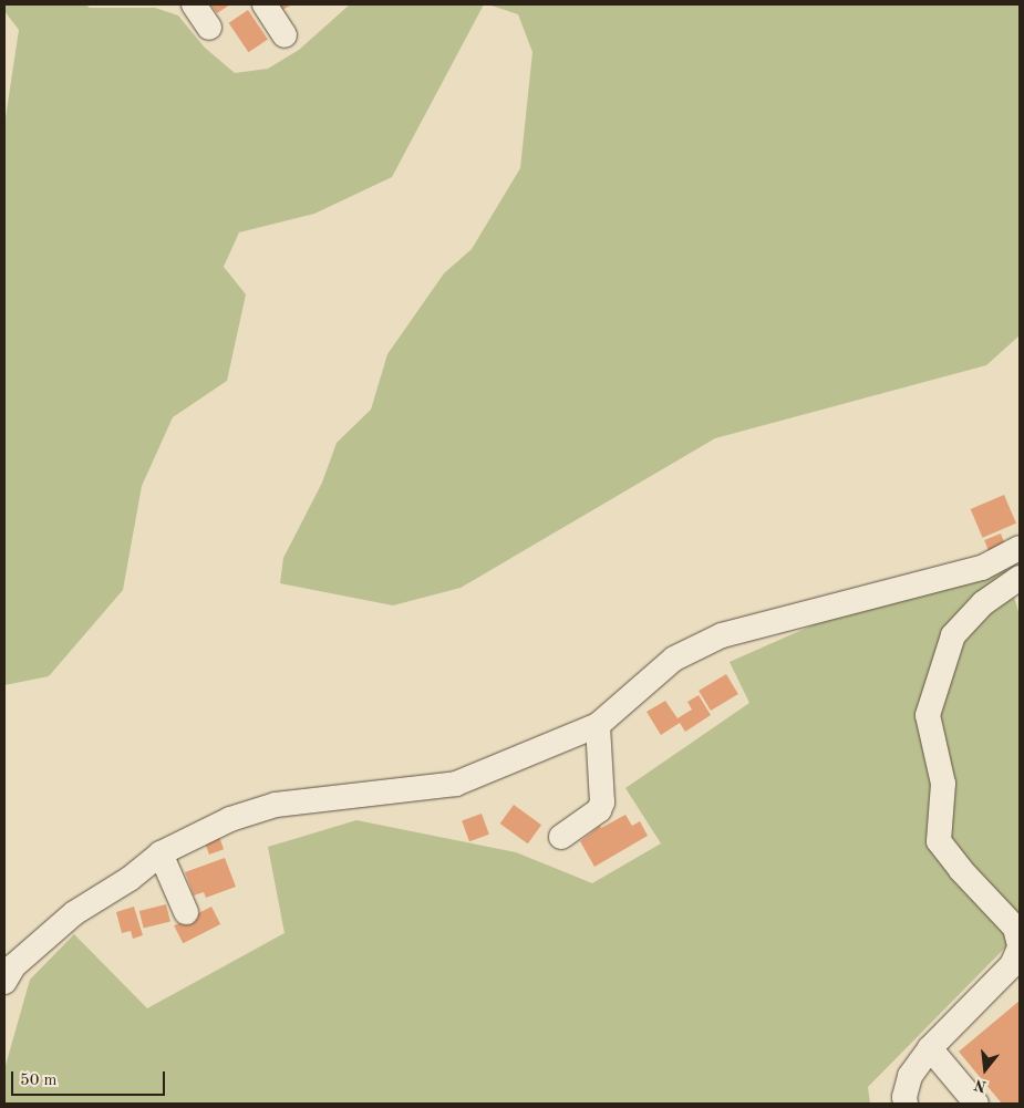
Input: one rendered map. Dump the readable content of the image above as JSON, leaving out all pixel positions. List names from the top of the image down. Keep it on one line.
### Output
{"scale_bar":"50 m","north":"bottom"}
